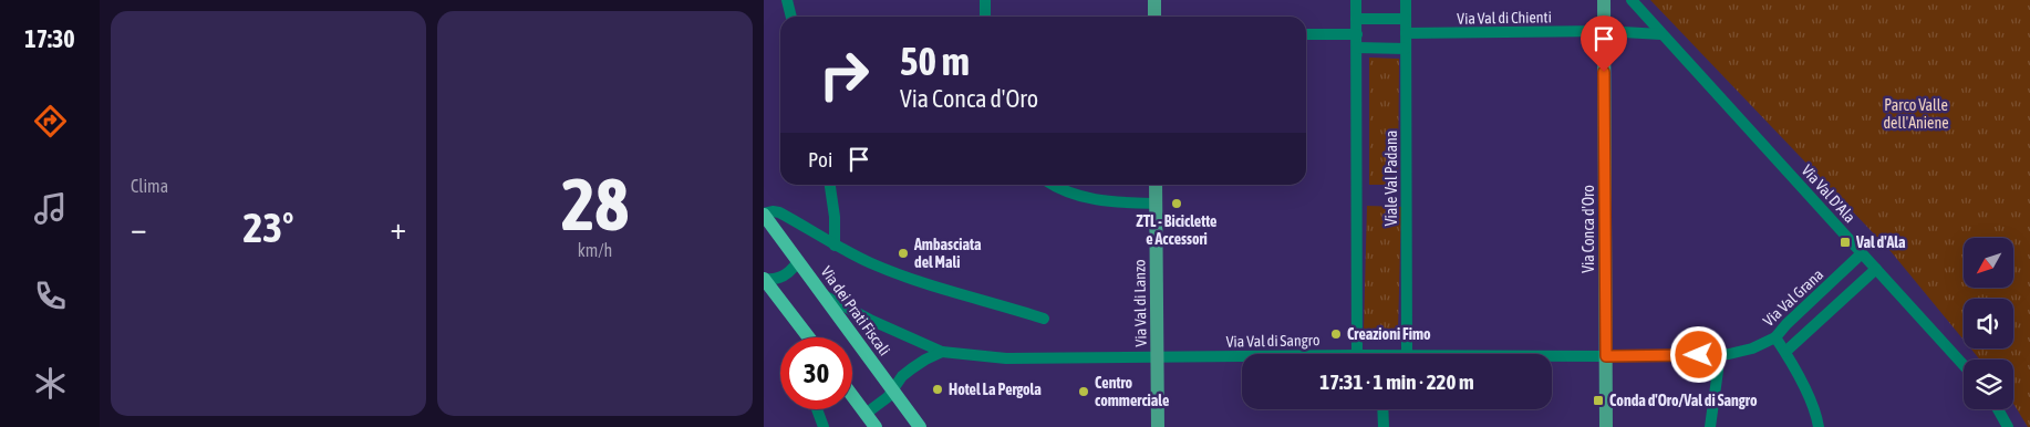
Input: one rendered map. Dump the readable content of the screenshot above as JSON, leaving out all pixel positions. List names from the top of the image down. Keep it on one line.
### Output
{"streets":{"main road":["Via dei Prati Fiscali"],"street":["Via Val di Chienti","Viale Val Padana","Via Val D'Ala","Via Conca d'Oro","Via Val Grana","Via Val di Lanzo","Via Val di Sangro"]},"crossings":[["Via Val di Chienti","Viale Val Padana"],["Via Val di Chienti","Via Val D'Ala"],["Via Val di Chienti","Via Conca d'Oro"],["Via Val D'Ala","Via Val Grana"],["Via Conca d'Oro","Via Val Grana"],["Via Conca d'Oro","Via Val di Sangro"],["Via Val Grana","Via Val di Sangro"],["Via Val di Lanzo","Via Val di Sangro"],["Via dei Prati Fiscali","Via Val di Sangro"]],"parks":["Parco Valle dell'Aniene"],"places":{"other":["ZTL - Biciclette e Accessori","Ambasciata del Mali","Creazioni Fimo","Hotel La Pergola","Centro commerciale"],"transit":["Val d'Ala","Conda d'Oro/Val di Sangro"]},"north":"bottom left","page":{"tabs":"17:30","tile":["Clima",["28","km/h"]],"turn":["50 m","Via Conca d'Oro"],"then":"Poi","heat":["−","23°","+"],"limit":"30","trip":"17:31 · 1 min · 220 m"}}
